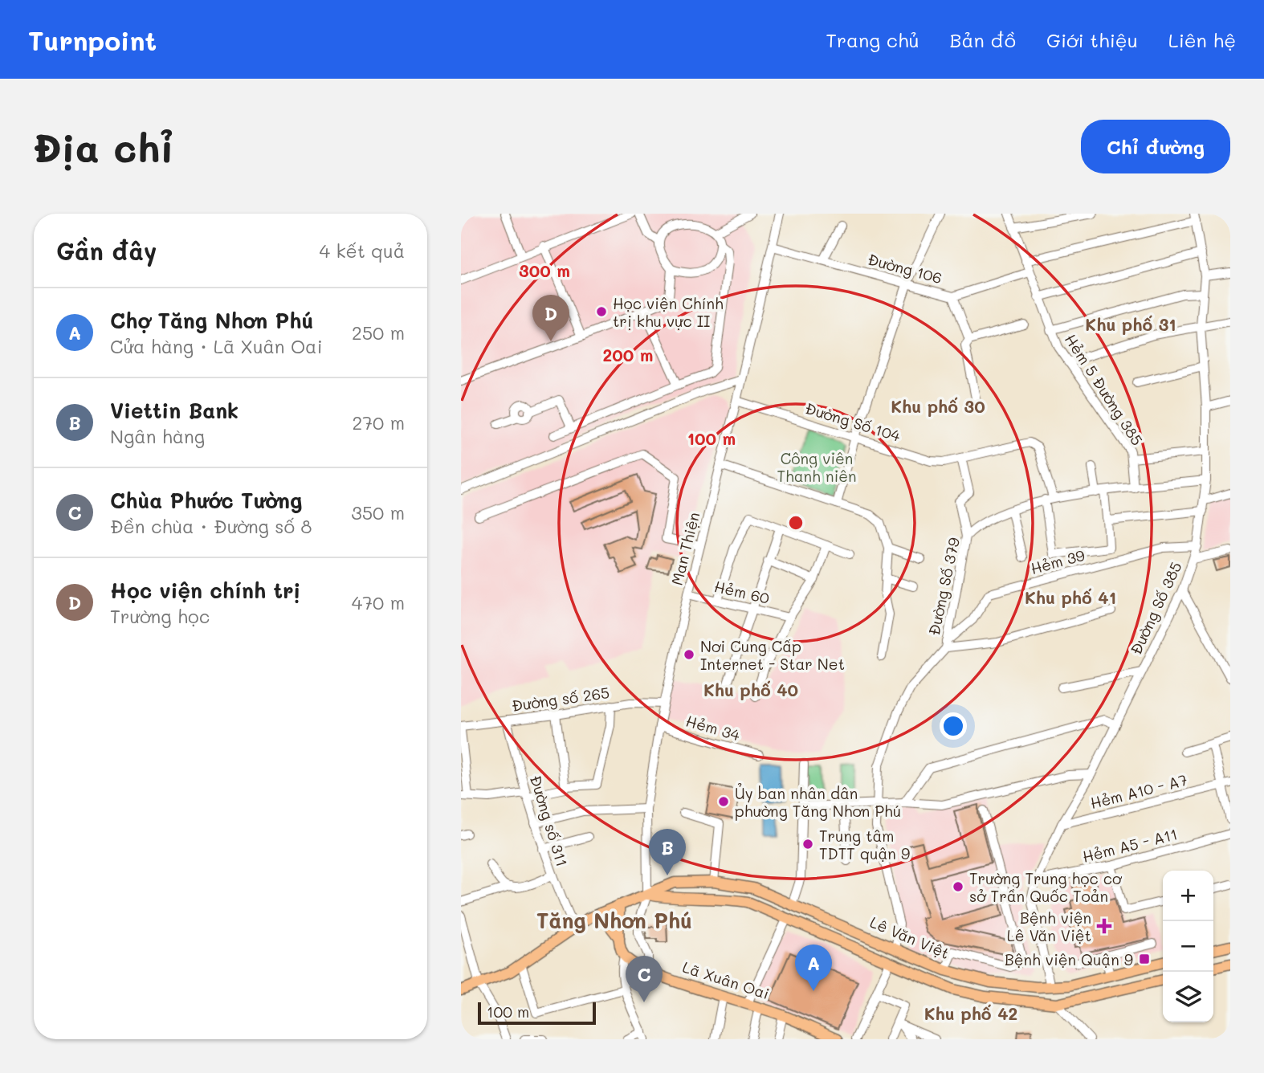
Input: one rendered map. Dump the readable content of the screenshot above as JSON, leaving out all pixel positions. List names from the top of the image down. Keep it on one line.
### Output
{"streets":{"main road":["Lê Văn Việt","Lã Xuân Oai"],"street":["Đường 106","Hẻm 5 Đường 385","Đường Số 104","Man Thiện","Hẻm 39","Đường Số 379","Hẻm 60","Đường Số 385","Đường số 265","Hẻm 34","Hẻm A10 - A7","Đường số 311","Hẻm A5 - A11"]},"crossings":[["Đường 106","Hẻm 5 Đường 385"],["Đường 106","Man Thiện"],["Hẻm 5 Đường 385","Đường Số 379"],["Đường Số 104","Man Thiện"],["Man Thiện","Hẻm 60"],["Man Thiện","Đường số 265"],["Man Thiện","Hẻm 34"],["Man Thiện","Lê Văn Việt"],["Man Thiện","Lã Xuân Oai"],["Hẻm 39","Đường Số 379"],["Hẻm 39","Đường Số 385"],["Đường Số 379","Đường Số 385"],["Đường Số 379","Lê Văn Việt"],["Đường Số 385","Hẻm A10 - A7"],["Đường Số 385","Hẻm A5 - A11"],["Đường Số 385","Lê Văn Việt"],["Đường số 265","Đường số 311"],["Đường số 311","Lê Văn Việt"]],"districts":["Khu phố 31","Khu phố 30","Khu phố 41","Khu phố 40","Tăng Nhơn Phú","Khu phố 42"],"parks":["Công viên Thanh niên"],"places":{"other":["Học viện Chính trị khu vực II","Nơi Cung Cấp Internet - Star Net","Ủy ban nhân dân phường Tăng Nhơn Phú","Trung tâm TDTT quận 9","Trường Trung học cơ sở Trần Quốc Toản"],"health":["Bệnh viện Lê Văn Việt"],"transit":["Bệnh viện Quận 9"]},"scale_bar":"100 m","page":{"header":"Turnpoint","nav":["Trang chủ","Bản đồ","Giới thiệu","Liên hệ"],"buttons":"Chỉ đường","title":"Địa chỉ","heading":["Gần đây","4 kết quả"],"list":[{"mark":"A","name":"Chợ Tăng Nhơn Phú","note":"Cửa hàng · Lã Xuân Oai","value":"250 m"},{"mark":"B","name":"Viettin Bank","note":"Ngân hàng","value":"270 m"},{"mark":"C","name":"Chùa Phước Tường","note":"Đền chùa · Đường số 8","value":"350 m"},{"mark":"D","name":"Học viện chính trị","note":"Trường học","value":"470 m"}],"pins":["D","B","A","C"],"map_buttons":["+","−"],"scale":"100 m"},"rings":["300 m","200 m","100 m"]}
